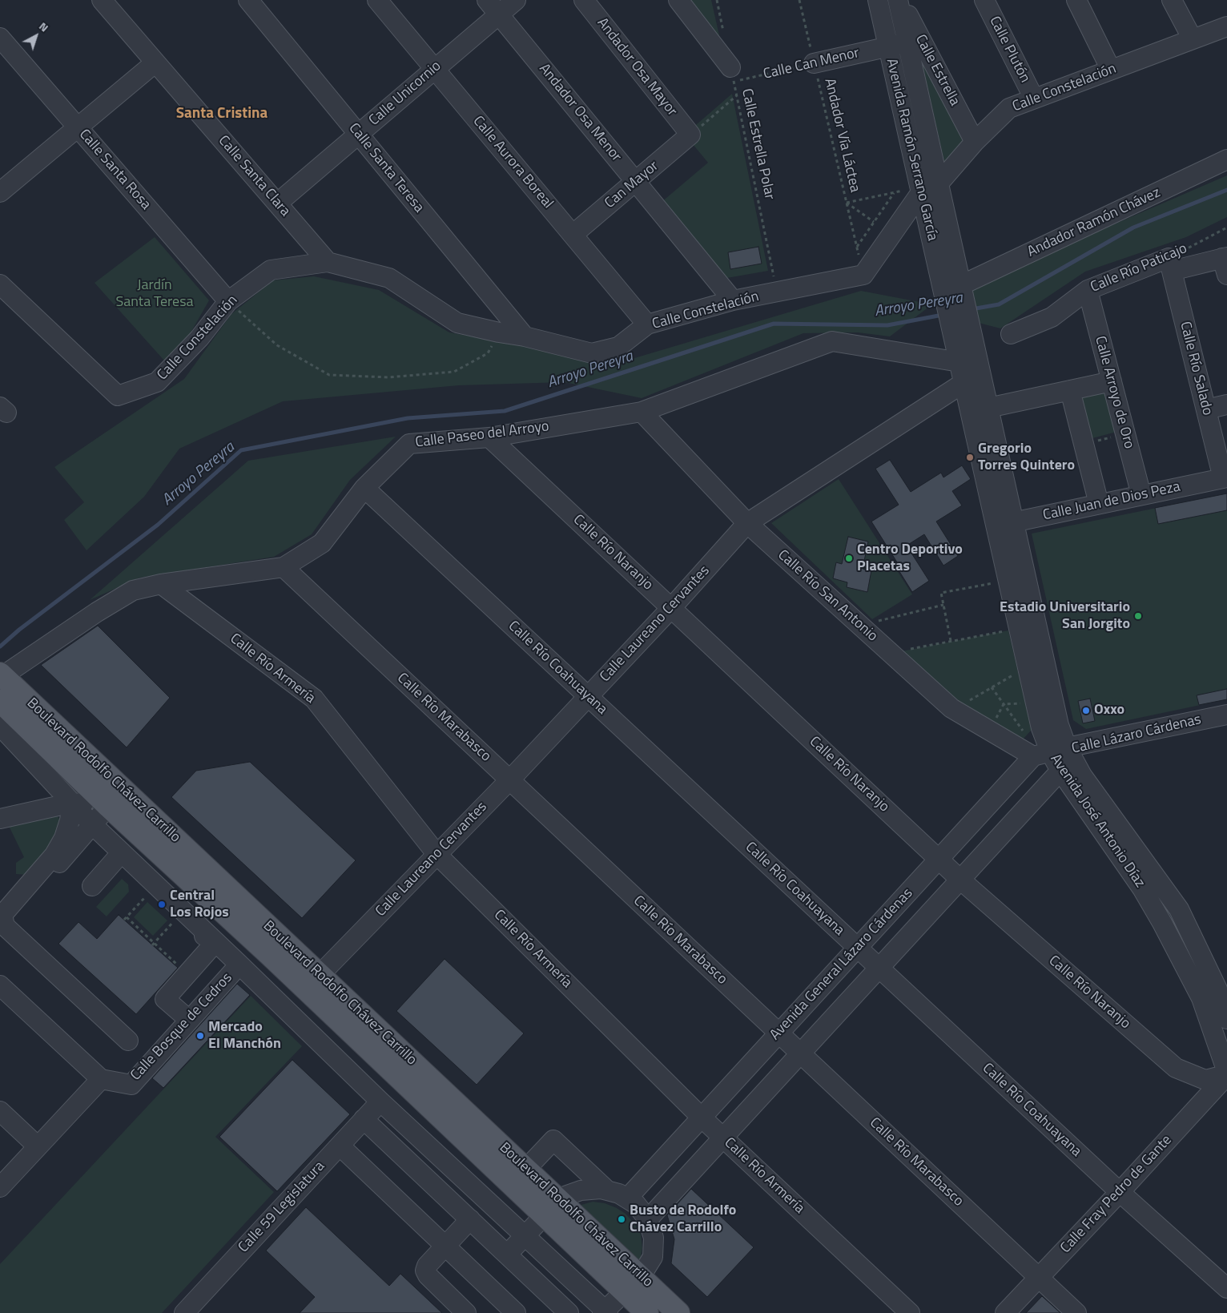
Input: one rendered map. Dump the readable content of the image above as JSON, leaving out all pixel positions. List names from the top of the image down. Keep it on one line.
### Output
{"streets":{"main road":["Boulevard Rodolfo Chávez Carrillo"],"street":["Calle Plutón","Calle Can Menor","Andador Osa Mayor","Calle Estrella","Calle Constelación","Calle Unicornio","Andador Osa Menor","Avenida Ramón Serrano García","Calle Aurora Boreal","Calle Santa Teresa","Calle Santa Rosa","Calle Santa Clara","Can Mayor","Andador Ramón Chávez","Calle Río Paticajo","Calle Río Salado","Calle Arroyo de Oro","Calle Paseo del Arroyo","Calle Juan de Dios Peza","Calle Río Naranjo","Calle Río San Antonio","Calle Laureano Cervantes","Calle Río Coahuayana","Calle Río Armería","Calle Río Marabasco","Calle Lázaro Cárdenas","Avenida José Antonio Díaz","Avenida General Lázaro Cárdenas","Calle Bosque de Cedros","Calle Fray Pedro de Gante","Calle 59 Legislatura"],"path":["Andador Vía Láctea","Calle Estrella Polar"]},"crossings":[["Calle Plutón","Calle Constelación"],["Calle Can Menor","Andador Vía Láctea"],["Calle Can Menor","Calle Estrella Polar"],["Calle Can Menor","Avenida Ramón Serrano García"],["Andador Osa Mayor","Can Mayor"],["Calle Estrella","Calle Constelación"],["Calle Estrella","Avenida Ramón Serrano García"],["Calle Constelación","Andador Osa Menor"],["Calle Constelación","Andador Vía Láctea"],["Calle Constelación","Calle Estrella Polar"],["Calle Constelación","Avenida Ramón Serrano García"],["Calle Constelación","Calle Aurora Boreal"],["Calle Constelación","Calle Santa Teresa"],["Calle Constelación","Calle Santa Rosa"],["Calle Constelación","Calle Santa Clara"],["Calle Unicornio","Andador Osa Menor"],["Calle Unicornio","Calle Aurora Boreal"],["Calle Unicornio","Calle Santa Teresa"],["Calle Unicornio","Calle Santa Clara"],["Andador Osa Menor","Can Mayor"],["Avenida Ramón Serrano García","Andador Ramón Chávez"],["Avenida Ramón Serrano García","Avenida José Antonio Díaz"],["Calle Aurora Boreal","Can Mayor"],["Andador Ramón Chávez","Avenida José Antonio Díaz"],["Calle Río Paticajo","Calle Río Salado"],["Calle Río Paticajo","Calle Arroyo de Oro"],["Calle Río Salado","Calle Juan de Dios Peza"],["Calle Arroyo de Oro","Calle Juan de Dios Peza"],["Calle Paseo del Arroyo","Calle Río Naranjo"],["Calle Paseo del Arroyo","Calle Río San Antonio"],["Calle Paseo del Arroyo","Calle Río Coahuayana"],["Calle Paseo del Arroyo","Calle Río Armería"],["Calle Paseo del Arroyo","Calle Río Marabasco"],["Calle Paseo del Arroyo","Boulevard Rodolfo Chávez Carrillo"],["Calle Paseo del Arroyo","Avenida José Antonio Díaz"],["Calle Juan de Dios Peza","Avenida José Antonio Díaz"],["Calle Río Naranjo","Calle Laureano Cervantes"],["Calle Río Naranjo","Avenida José Antonio Díaz"],["Calle Río Naranjo","Avenida General Lázaro Cárdenas"],["Calle Río Naranjo","Calle Fray Pedro de Gante"],["Calle Río San Antonio","Calle Laureano Cervantes"],["Calle Río San Antonio","Calle Lázaro Cárdenas"],["Calle Río San Antonio","Avenida José Antonio Díaz"],["Calle Río San Antonio","Avenida General Lázaro Cárdenas"],["Calle Laureano Cervantes","Calle Río Coahuayana"],["Calle Laureano Cervantes","Calle Río Armería"],["Calle Laureano Cervantes","Calle Río Marabasco"],["Calle Laureano Cervantes","Boulevard Rodolfo Chávez Carrillo"],["Calle Laureano Cervantes","Avenida José Antonio Díaz"],["Calle Río Coahuayana","Avenida General Lázaro Cárdenas"],["Calle Río Coahuayana","Calle Fray Pedro de Gante"],["Calle Río Armería","Avenida General Lázaro Cárdenas"],["Calle Río Marabasco","Avenida General Lázaro Cárdenas"],["Calle Río Marabasco","Calle Fray Pedro de Gante"],["Calle Lázaro Cárdenas","Avenida José Antonio Díaz"],["Calle Lázaro Cárdenas","Avenida General Lázaro Cárdenas"],["Avenida José Antonio Díaz","Avenida General Lázaro Cárdenas"],["Avenida José Antonio Díaz","Calle Fray Pedro de Gante"]],"districts":["Santa Cristina"],"water":["Arroyo Pereyra"],"parks":["Jardín Santa Teresa"],"places":["Gregorio Torres Quintero","Centro Deportivo Placetas","Estadio Universitario San Jorgito","Oxxo","Central Los Rojos","Mercado El Manchón","Busto de Rodolfo Chávez Carrillo"],"north":"top right"}
